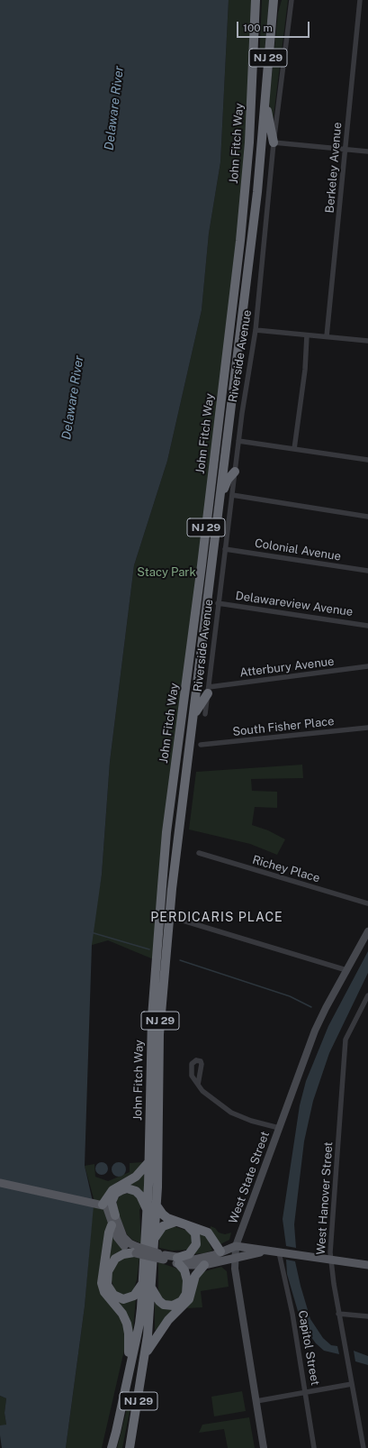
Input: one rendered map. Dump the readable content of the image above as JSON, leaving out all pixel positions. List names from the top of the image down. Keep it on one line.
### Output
{"streets":{"highway":["NJ 29","John Fitch Way"],"street":["Berkeley Avenue","Riverside Avenue","Colonial Avenue","Delawareview Avenue","Atterbury Avenue","South Fisher Place","Richey Place","West State Street","West Hanover Street","Capitol Street"]},"crossings":[["Riverside Avenue","Colonial Avenue"],["Riverside Avenue","Delawareview Avenue"],["Riverside Avenue","Atterbury Avenue"]],"districts":["PERDICARIS PLACE"],"water":["Delaware River"],"parks":["Stacy Park"],"scale_bar":"100 m"}
